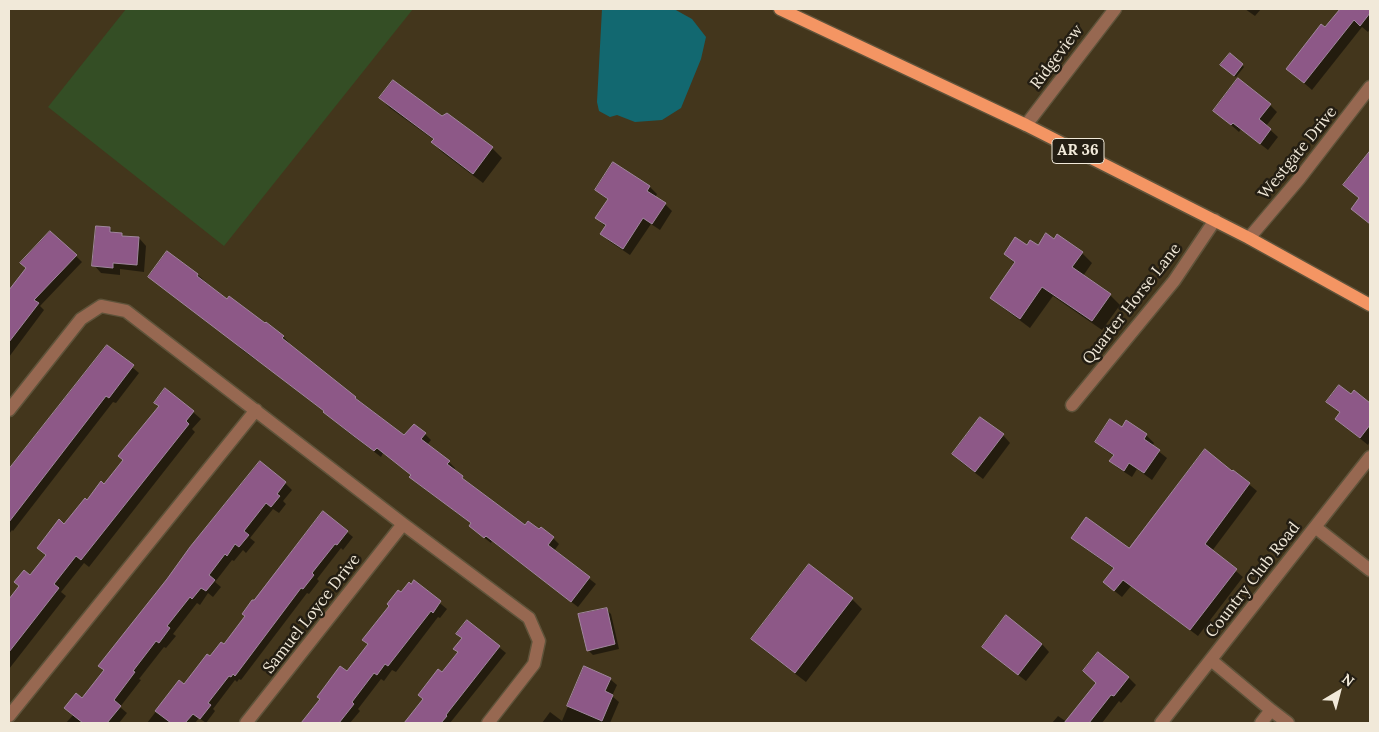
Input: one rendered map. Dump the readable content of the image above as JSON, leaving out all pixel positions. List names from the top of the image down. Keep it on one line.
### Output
{"streets":{"main road":["AR 36"],"street":["Ridgeview","Westgate Drive","Quarter Horse Lane","Country Club Road","Samuel Loyce Drive"]},"crossings":[["Ridgeview","AR 36"],["AR 36","Westgate Drive"],["AR 36","Quarter Horse Lane"]],"north":"top right"}
